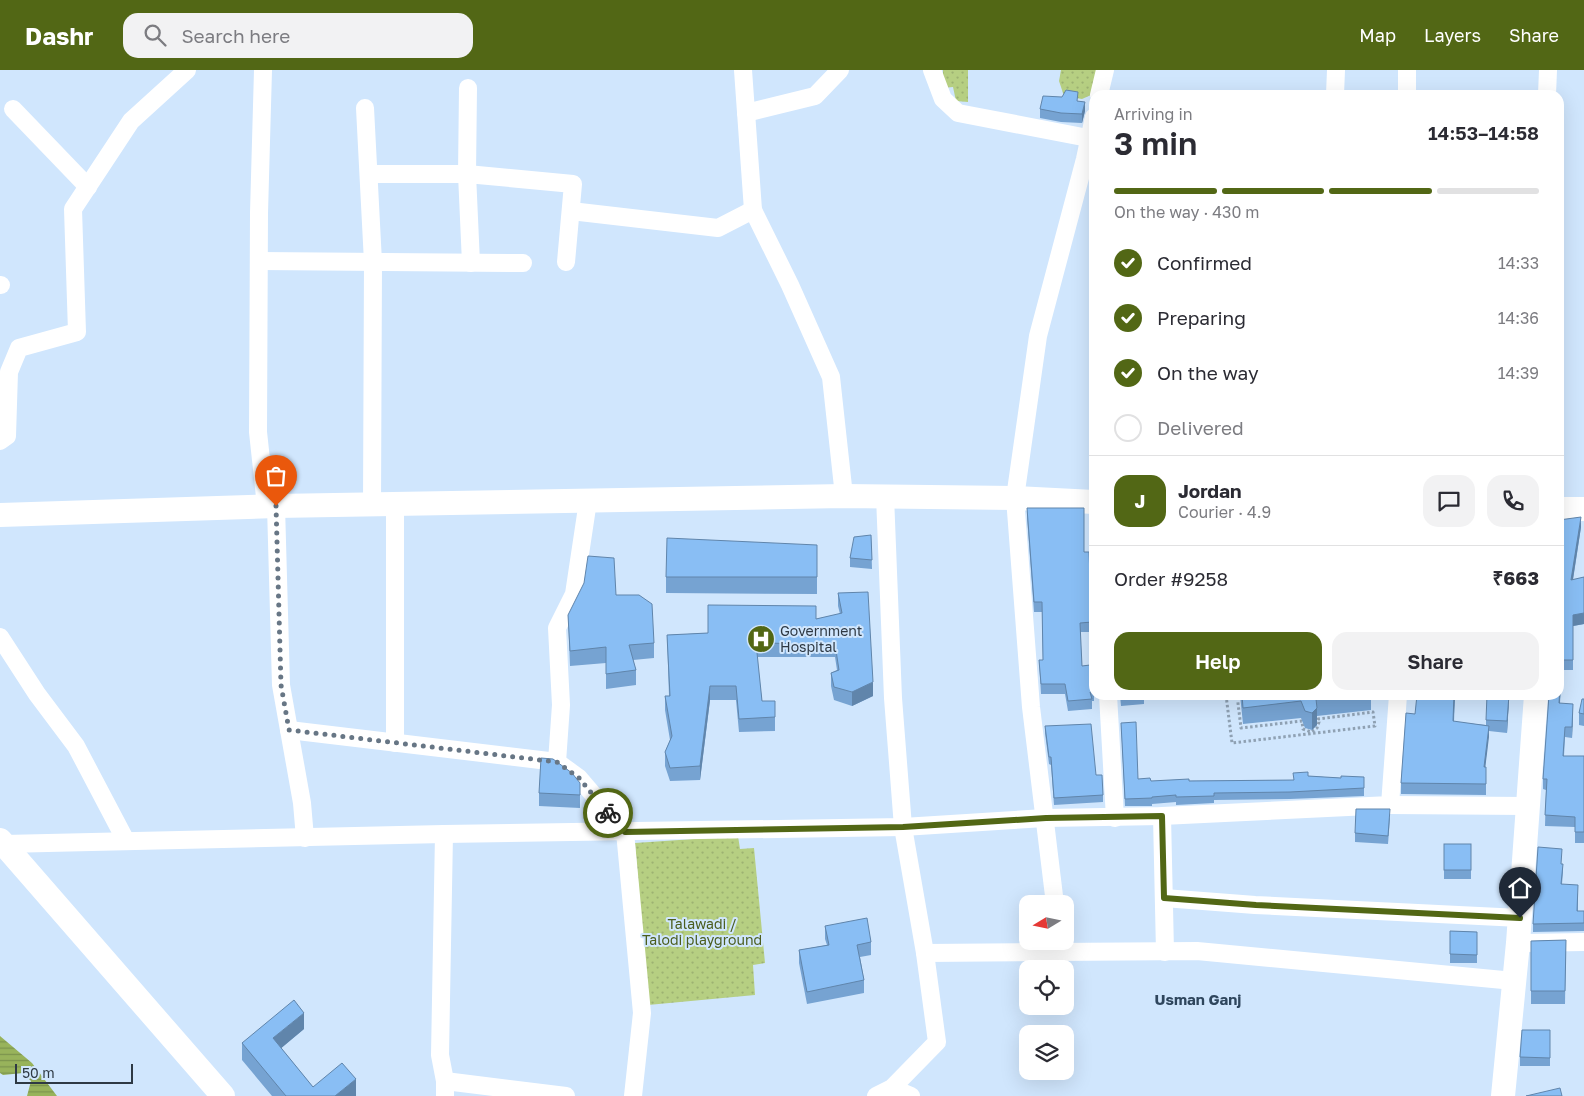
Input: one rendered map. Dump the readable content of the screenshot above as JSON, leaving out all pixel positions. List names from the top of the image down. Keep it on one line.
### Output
{"districts":["Usman Ganj"],"parks":["Talawadi / Talodi playground"],"places":{"hospital":["Government Hospital"]},"scale_bar":"50 m","north":"left","page":{"header":"Dashr","search":"Search here","nav":["Map","Layers","Share"],"heading":["3 min","Arriving in","14:53–14:58"],"panel":["Jordan","Courier · 4.9","Order #9258","₹663"],"bar":"On the way · 430 m","list":[["Confirmed","14:33"],["Preparing","14:36"],["On the way","14:39"],"Delivered"],"round":"J","buttons":["Help","Share"],"scale":"50 m"}}
